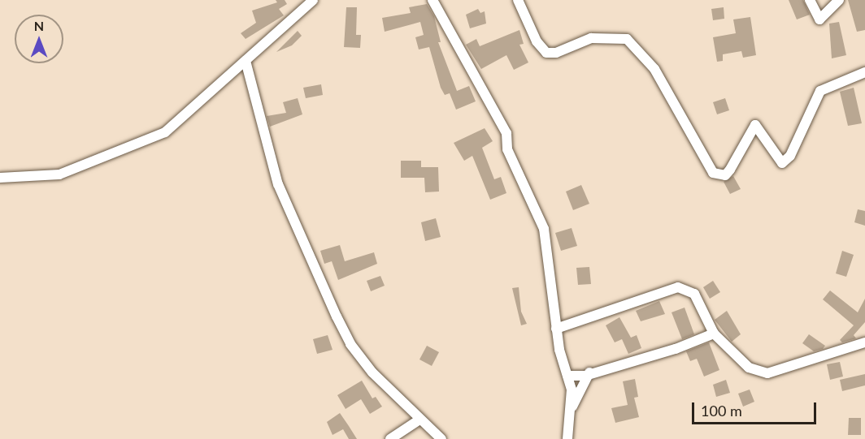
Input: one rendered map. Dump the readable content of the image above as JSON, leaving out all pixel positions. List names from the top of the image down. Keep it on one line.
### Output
{"scale_bar":"100 m","north":"top"}
